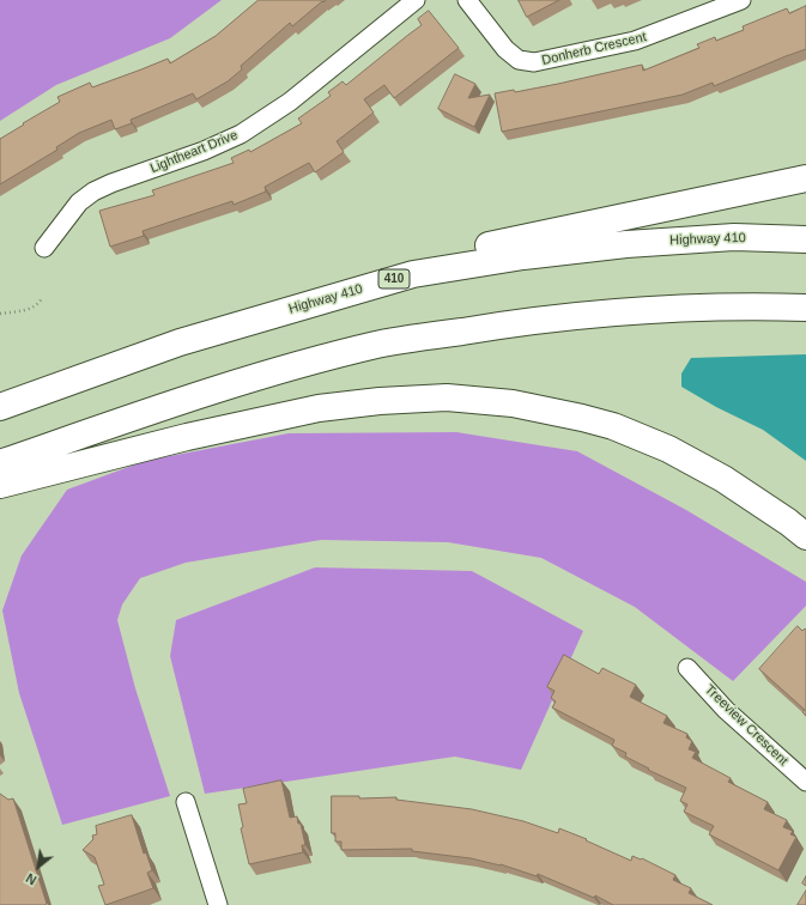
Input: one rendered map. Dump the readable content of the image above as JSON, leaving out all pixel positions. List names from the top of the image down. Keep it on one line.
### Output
{"streets":{"highway":["Highway 410","410"],"street":["Donherb Crescent","Lightheart Drive","Treeview Crescent"]},"north":"bottom left"}
